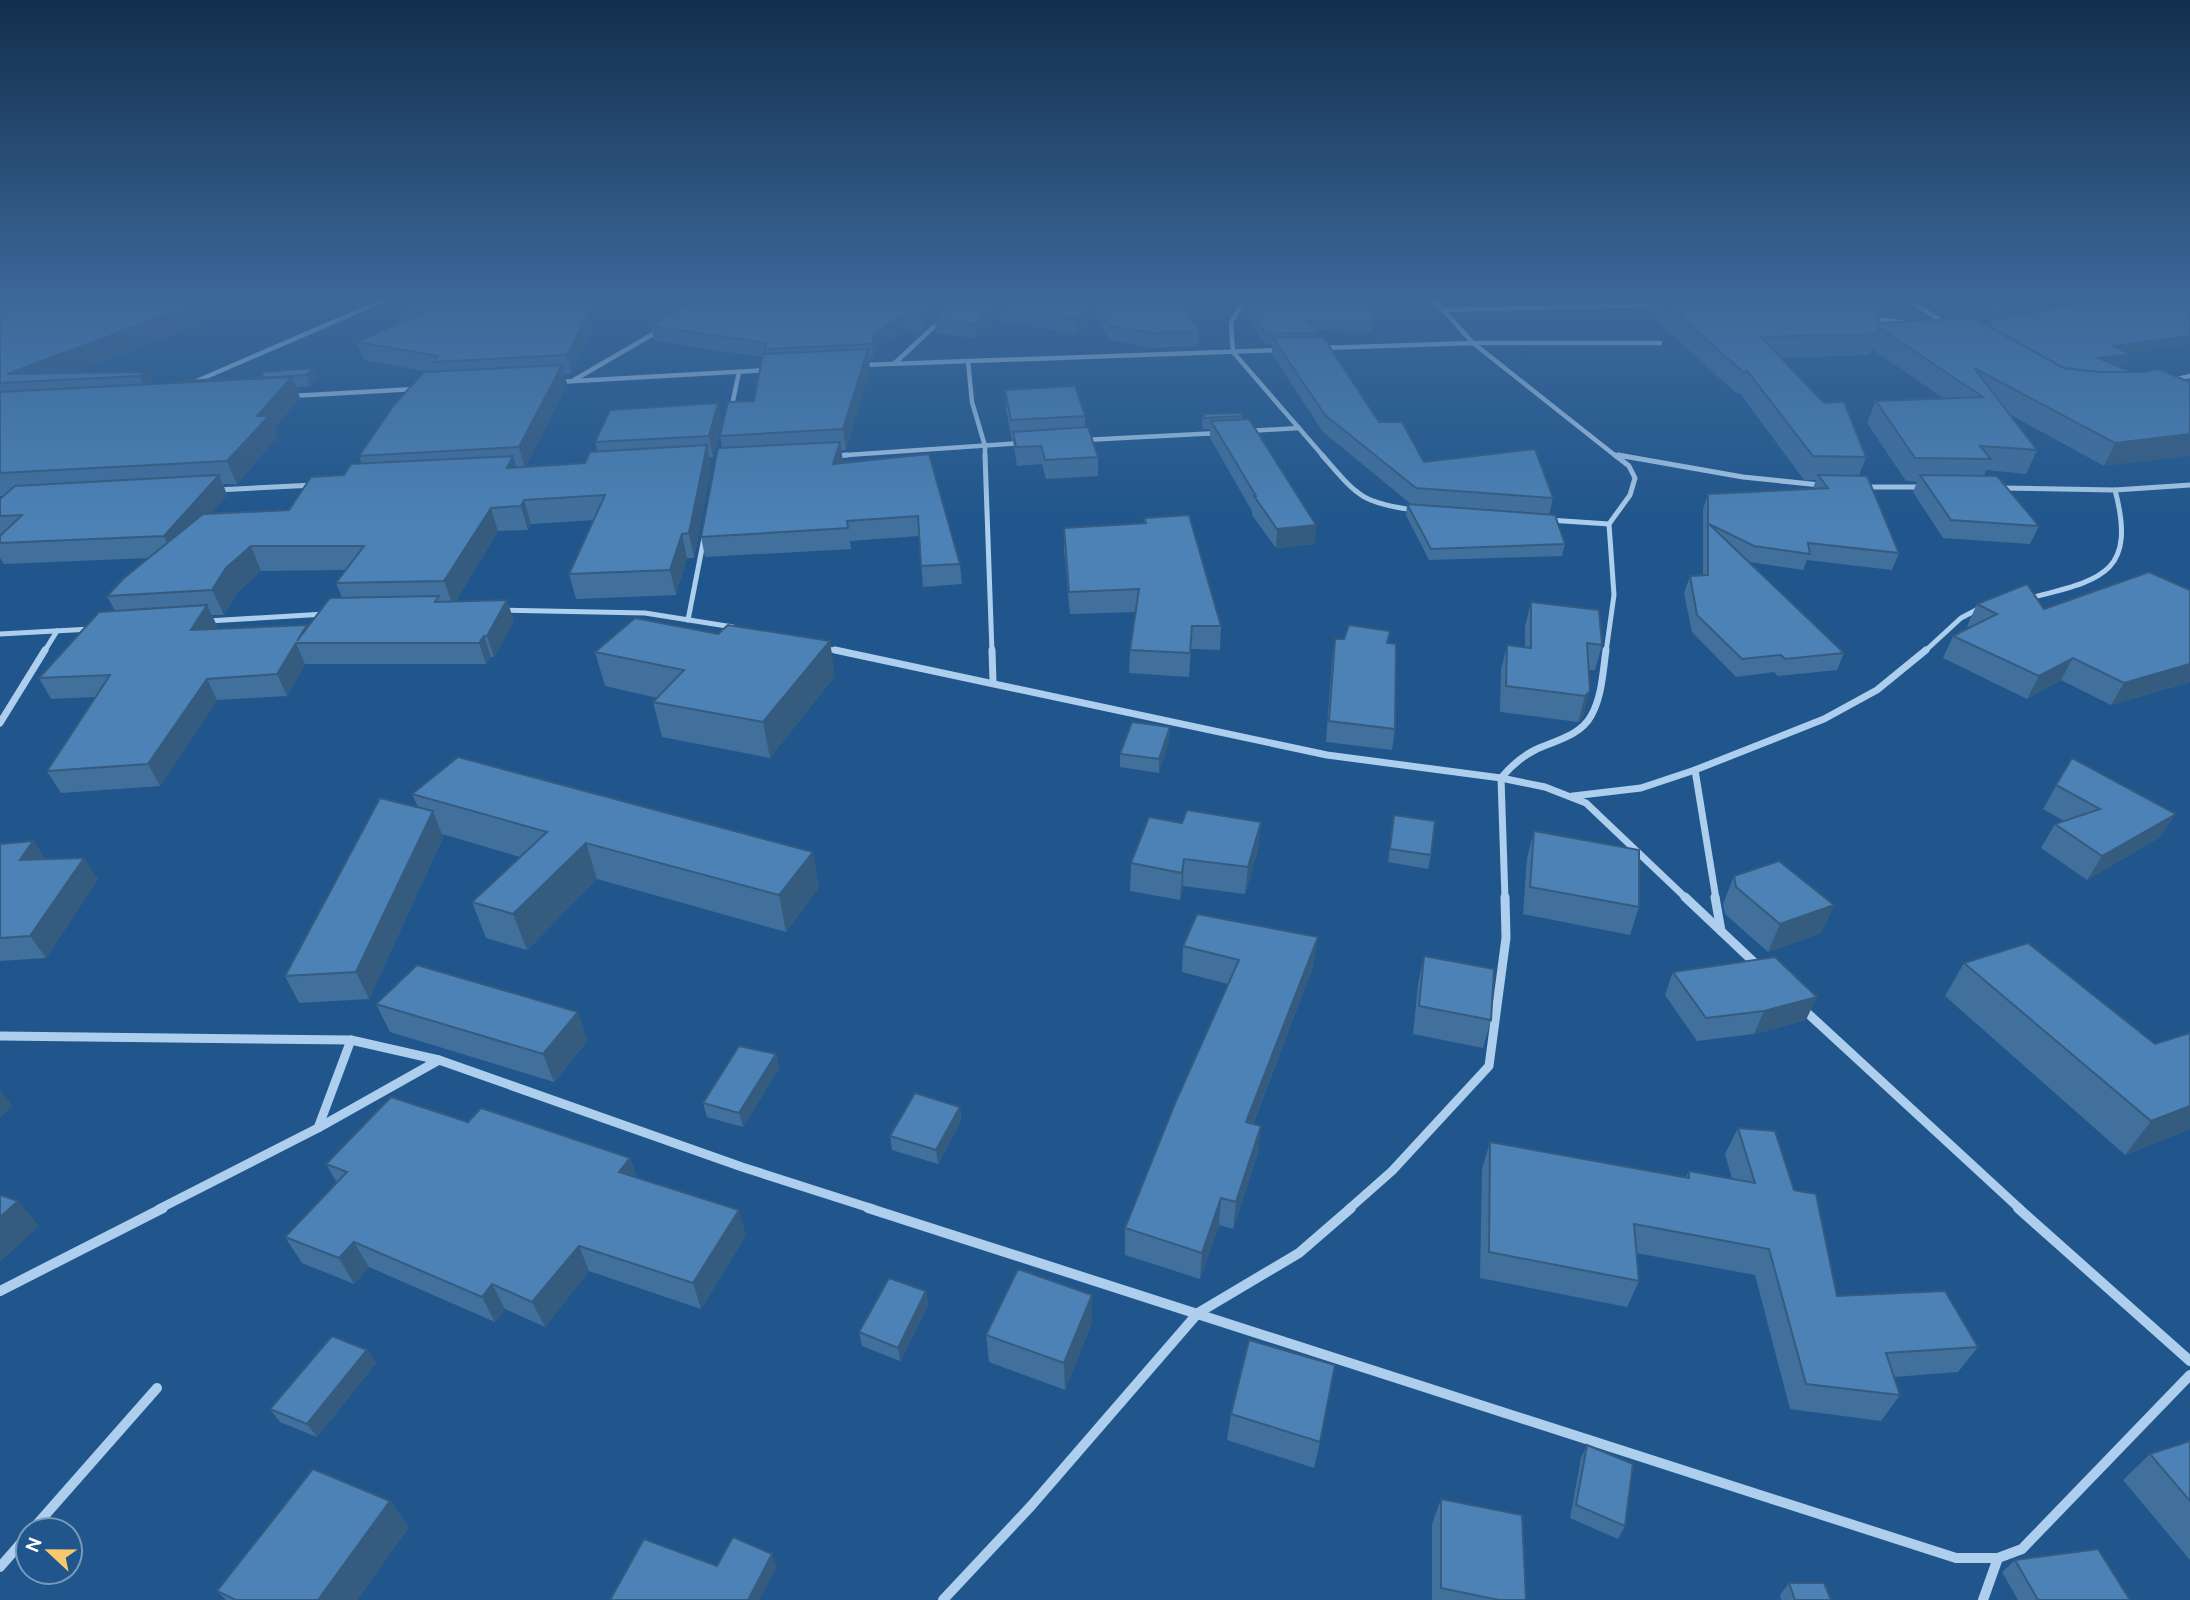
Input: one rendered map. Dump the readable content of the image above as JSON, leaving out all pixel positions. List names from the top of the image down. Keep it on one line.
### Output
{"north":"left"}
